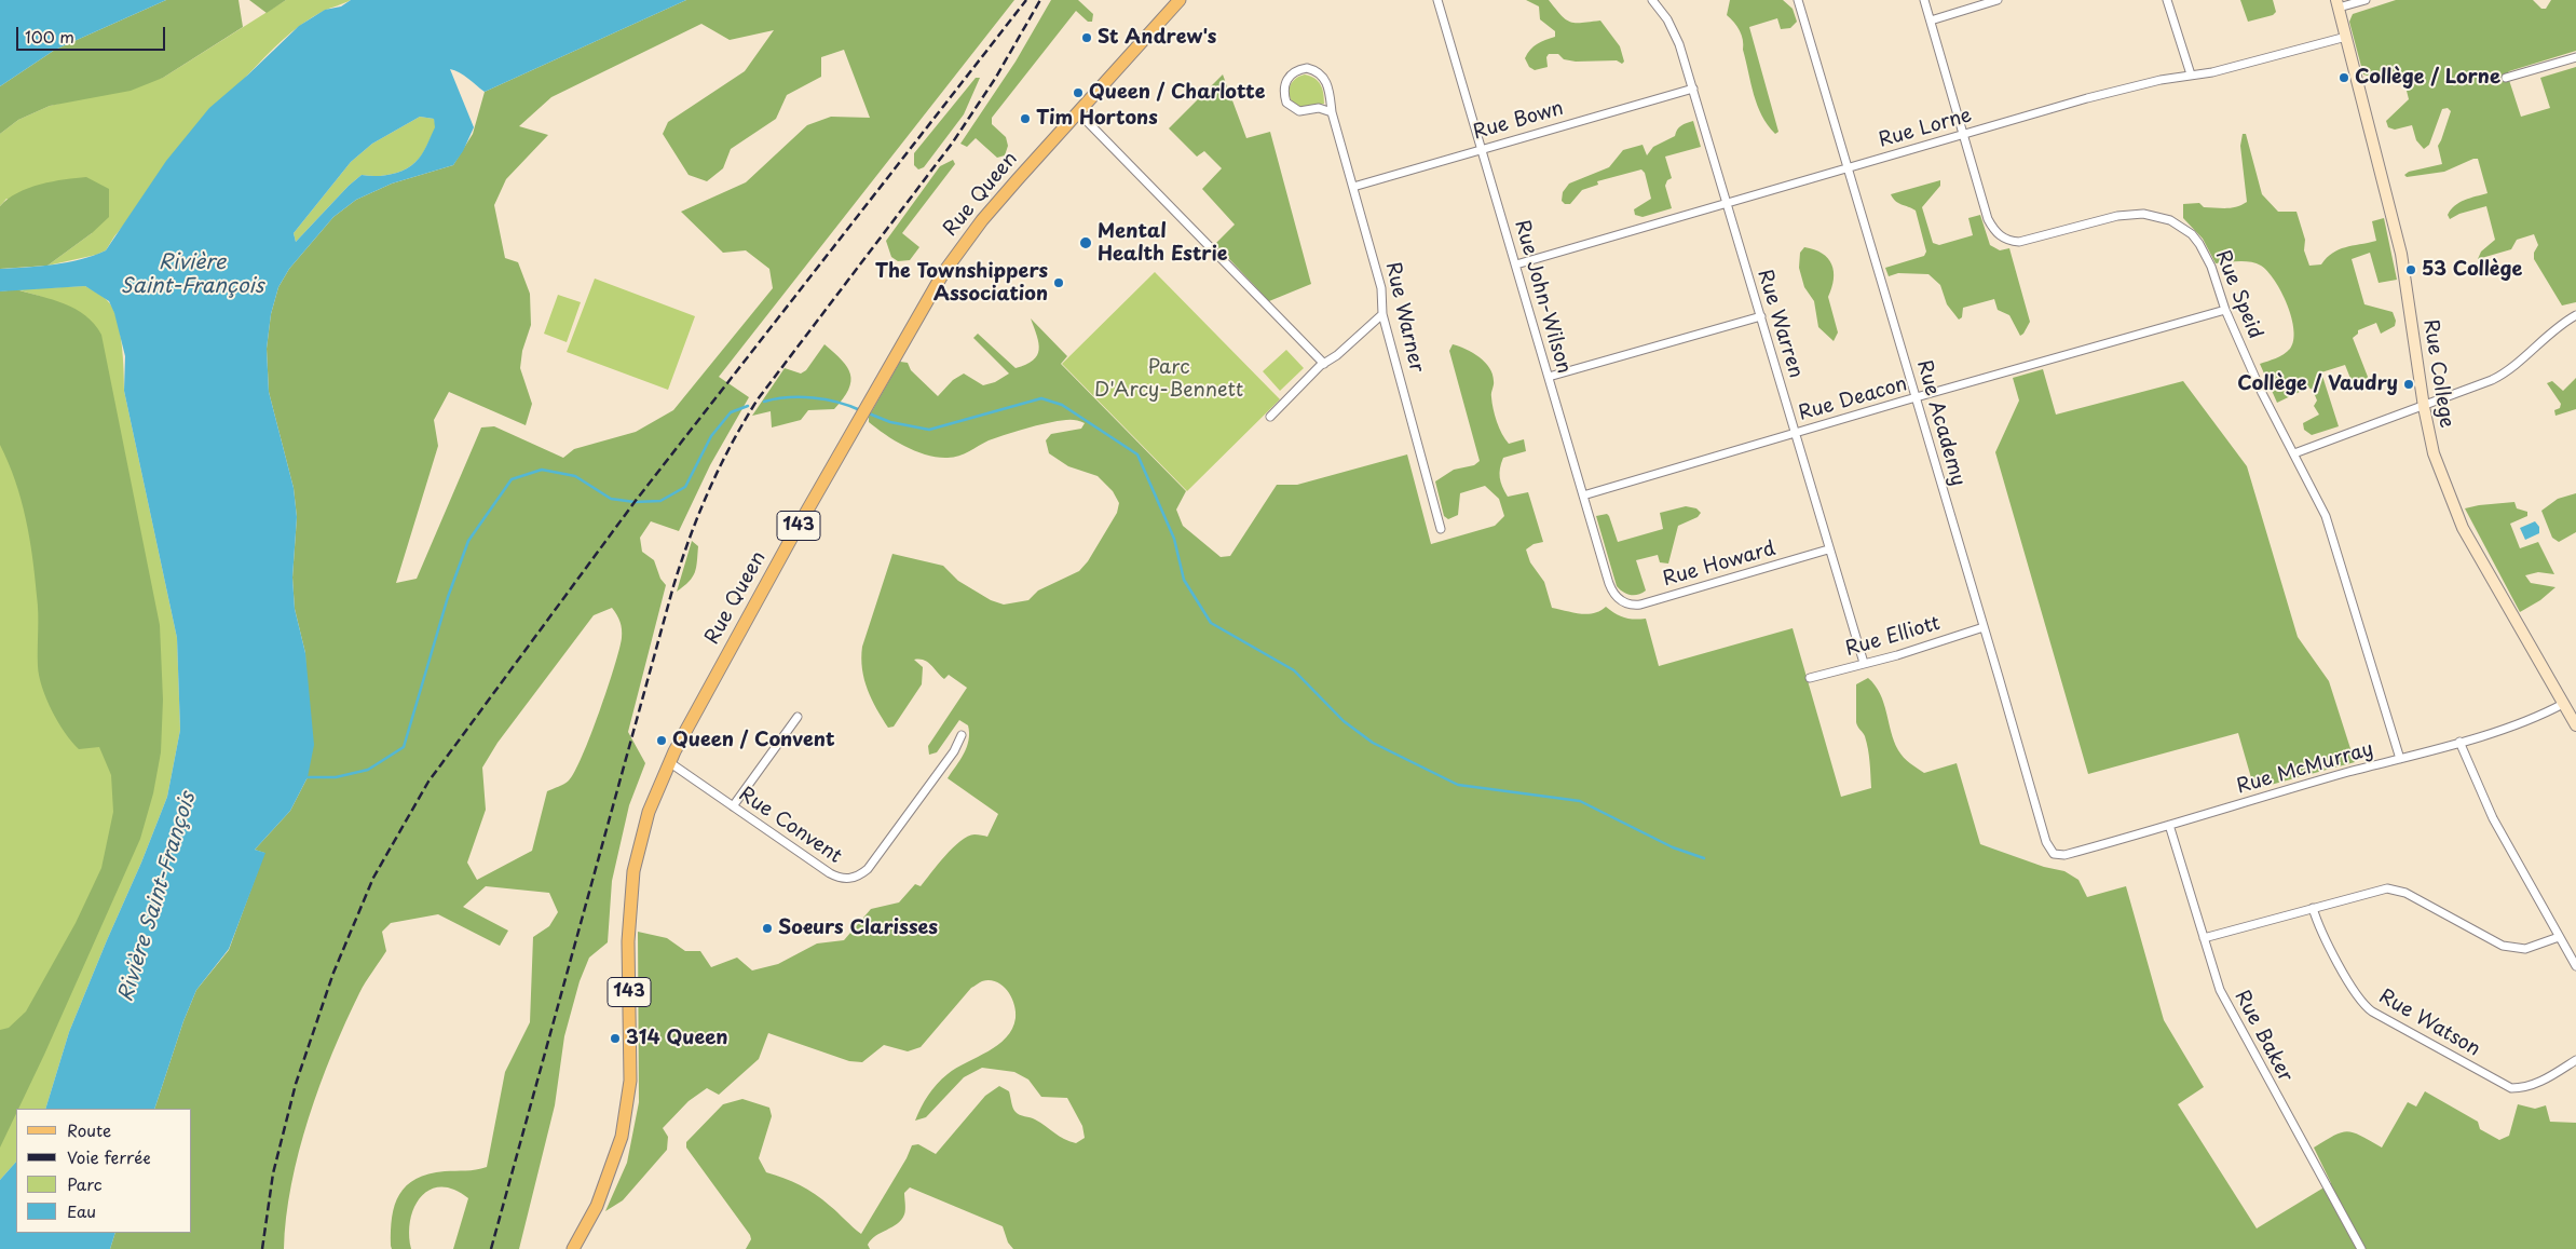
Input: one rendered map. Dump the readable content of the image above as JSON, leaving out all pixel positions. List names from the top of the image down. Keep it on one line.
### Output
{"streets":{"main road":["Rue Queen","143"],"street":["Rue Bown","Rue Lorne","Rue Speid","Rue John-Wilson","Rue Warner","Rue Warren","Rue College","Rue Deacon","Rue Academy","Rue Howard","Rue Elliott","Rue McMurray","Rue Convent","Rue Watson","Rue Baker"]},"crossings":[["Rue Bown","Rue John-Wilson"],["Rue Bown","Rue Warner"],["Rue Bown","Rue Warren"],["Rue Lorne","Rue Speid"],["Rue Lorne","Rue John-Wilson"],["Rue Lorne","Rue Warren"],["Rue Lorne","Rue College"],["Rue Lorne","Rue Academy"],["Rue Queen","Rue Convent"],["Rue Speid","Rue Deacon"],["Rue Speid","Rue McMurray"],["Rue John-Wilson","Rue Deacon"],["Rue John-Wilson","Rue Howard"],["Rue Warren","Rue Deacon"],["Rue Warren","Rue Howard"],["Rue Warren","Rue Elliott"],["Rue College","Rue McMurray"],["Rue Deacon","Rue Academy"],["Rue Academy","Rue Elliott"],["Rue Academy","Rue McMurray"],["Rue McMurray","Rue Baker"]],"water":["Rivière Saint-François"],"parks":["Parc D'Arcy-Bennett"],"places":["St Andrew's","Collège / Lorne","Queen / Charlotte","Tim Hortons","Mental Health Estrie","53 Collège","The Townshippers Association","Collège / Vaudry","Queen / Convent","Soeurs Clarisses","314 Queen"],"legend":["Route","Voie ferrée","Parc","Eau"],"scale_bar":"100 m"}
